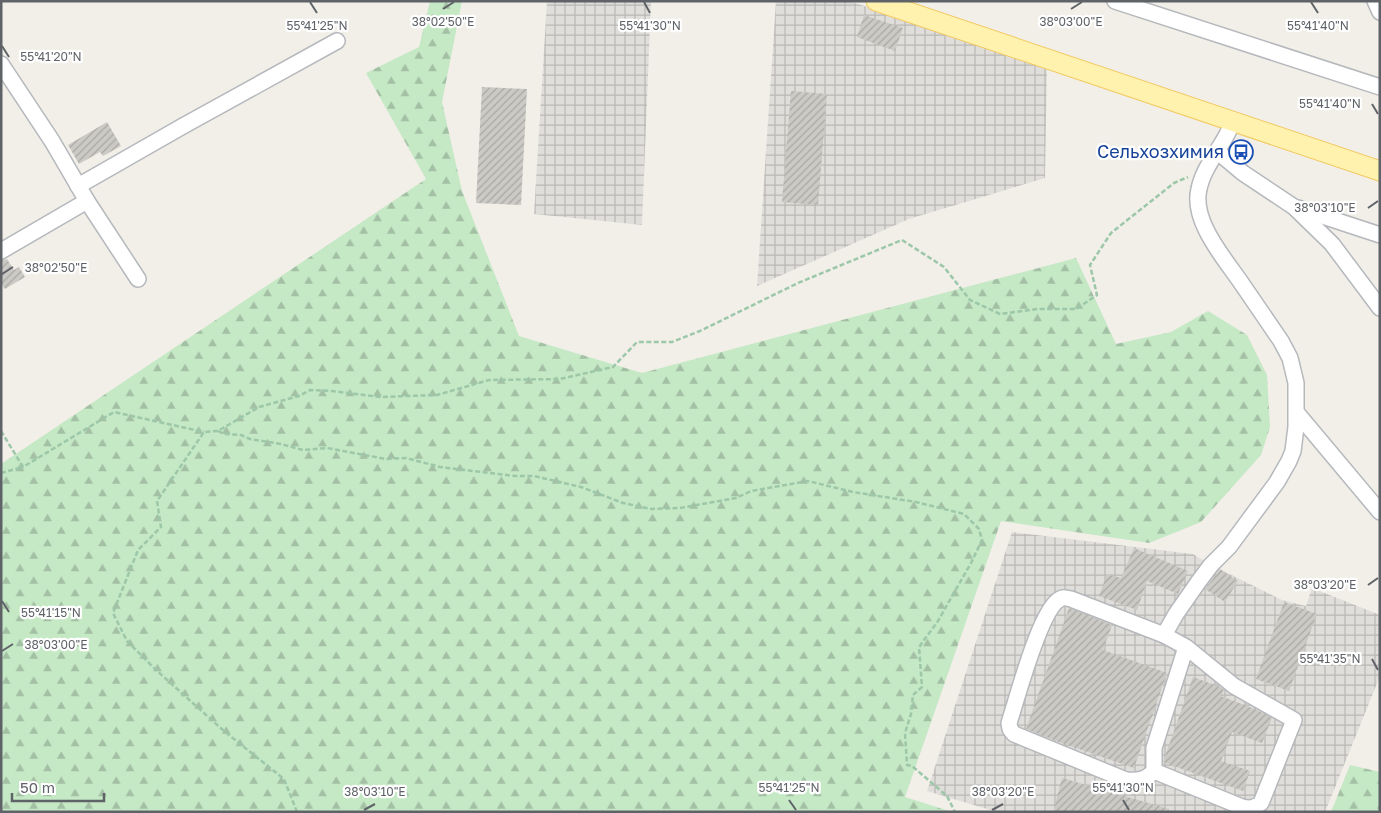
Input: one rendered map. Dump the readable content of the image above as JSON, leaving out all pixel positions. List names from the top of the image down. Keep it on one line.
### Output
{"places":{"bus stop":["Сельхозхимия"]},"scale_bar":"50 m","coordinates":["38°02'50\"E","38°03'00\"E","55°41'25\"N","55°41'30\"N","55°41'40\"N","55°41'20\"N","38°03'10\"E","38°03'20\"E","55°41'15\"N","55°41'35\"N"]}
